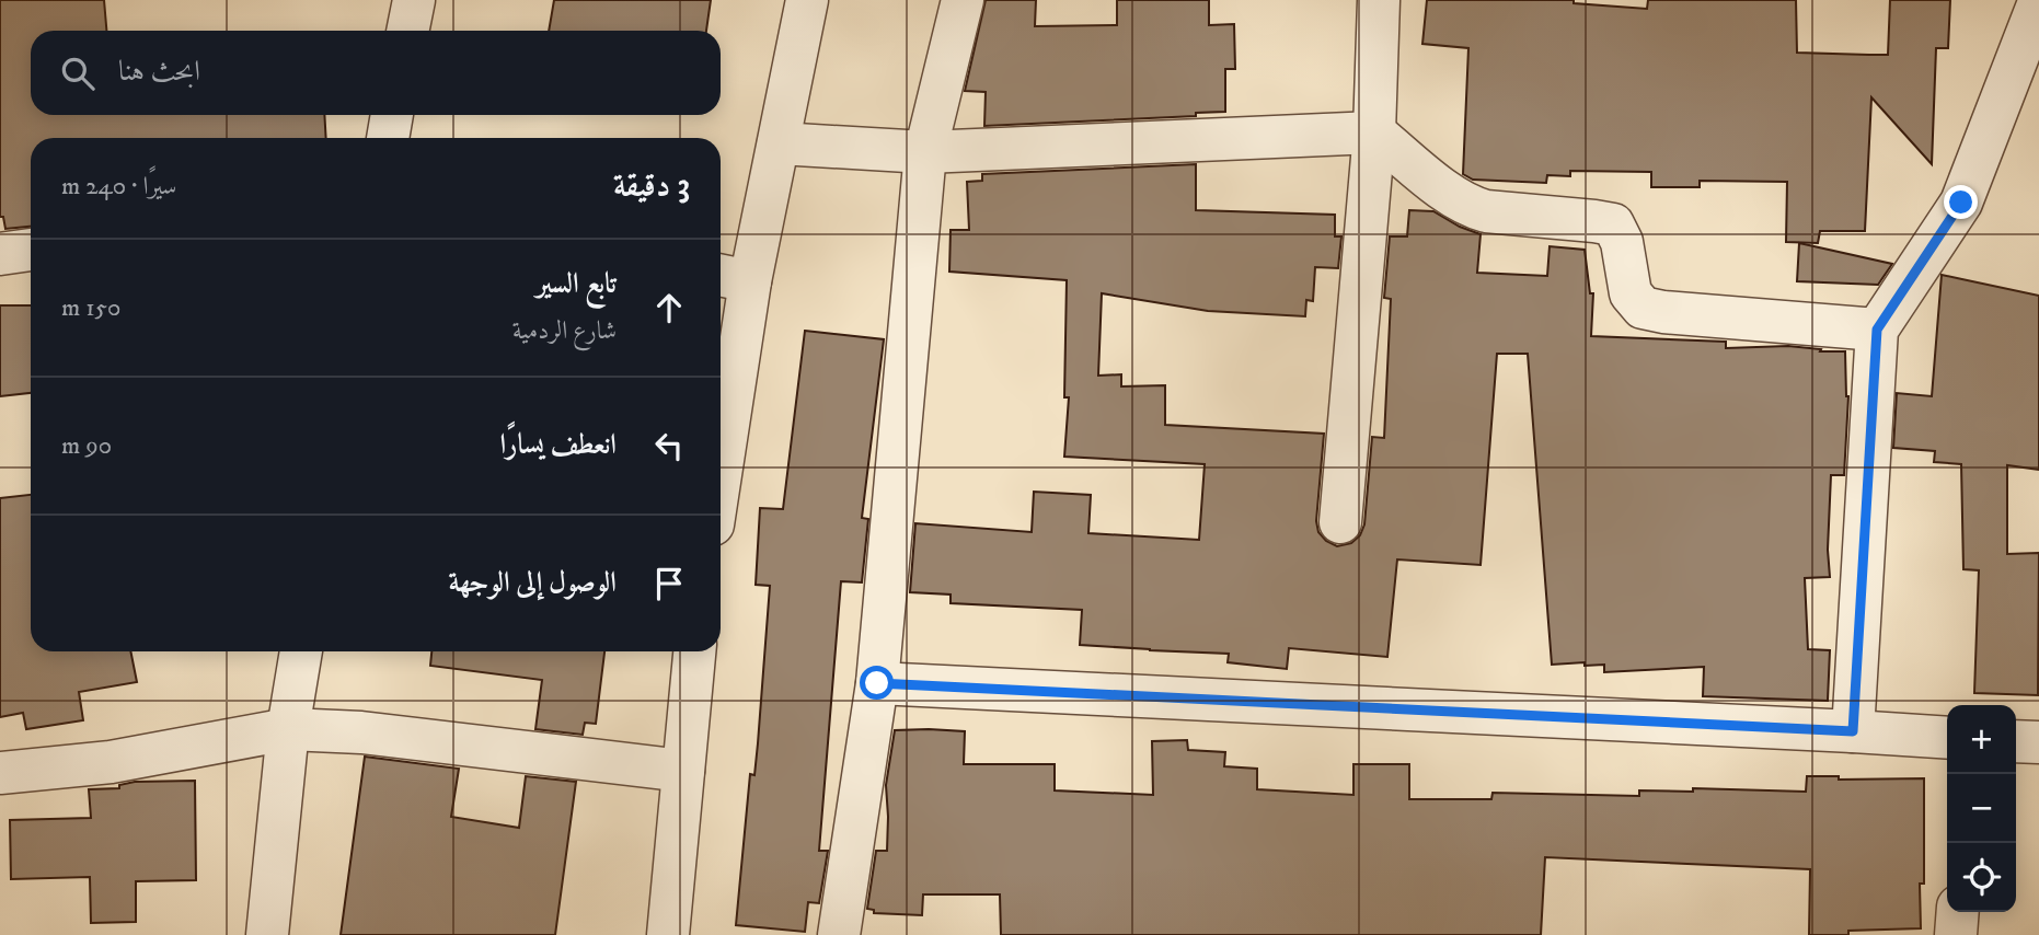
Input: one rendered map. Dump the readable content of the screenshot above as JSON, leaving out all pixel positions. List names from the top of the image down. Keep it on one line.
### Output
{"page":{"search":"ابحث هنا","heading":["3 دقيقة","سيرًا · 240 m"],"list":[["تابع السير","شارع الردمية","150 m"],["انعطف يسارًا","90 m"],"الوصول إلى الوجهة"],"map_buttons":["+","−"]}}
